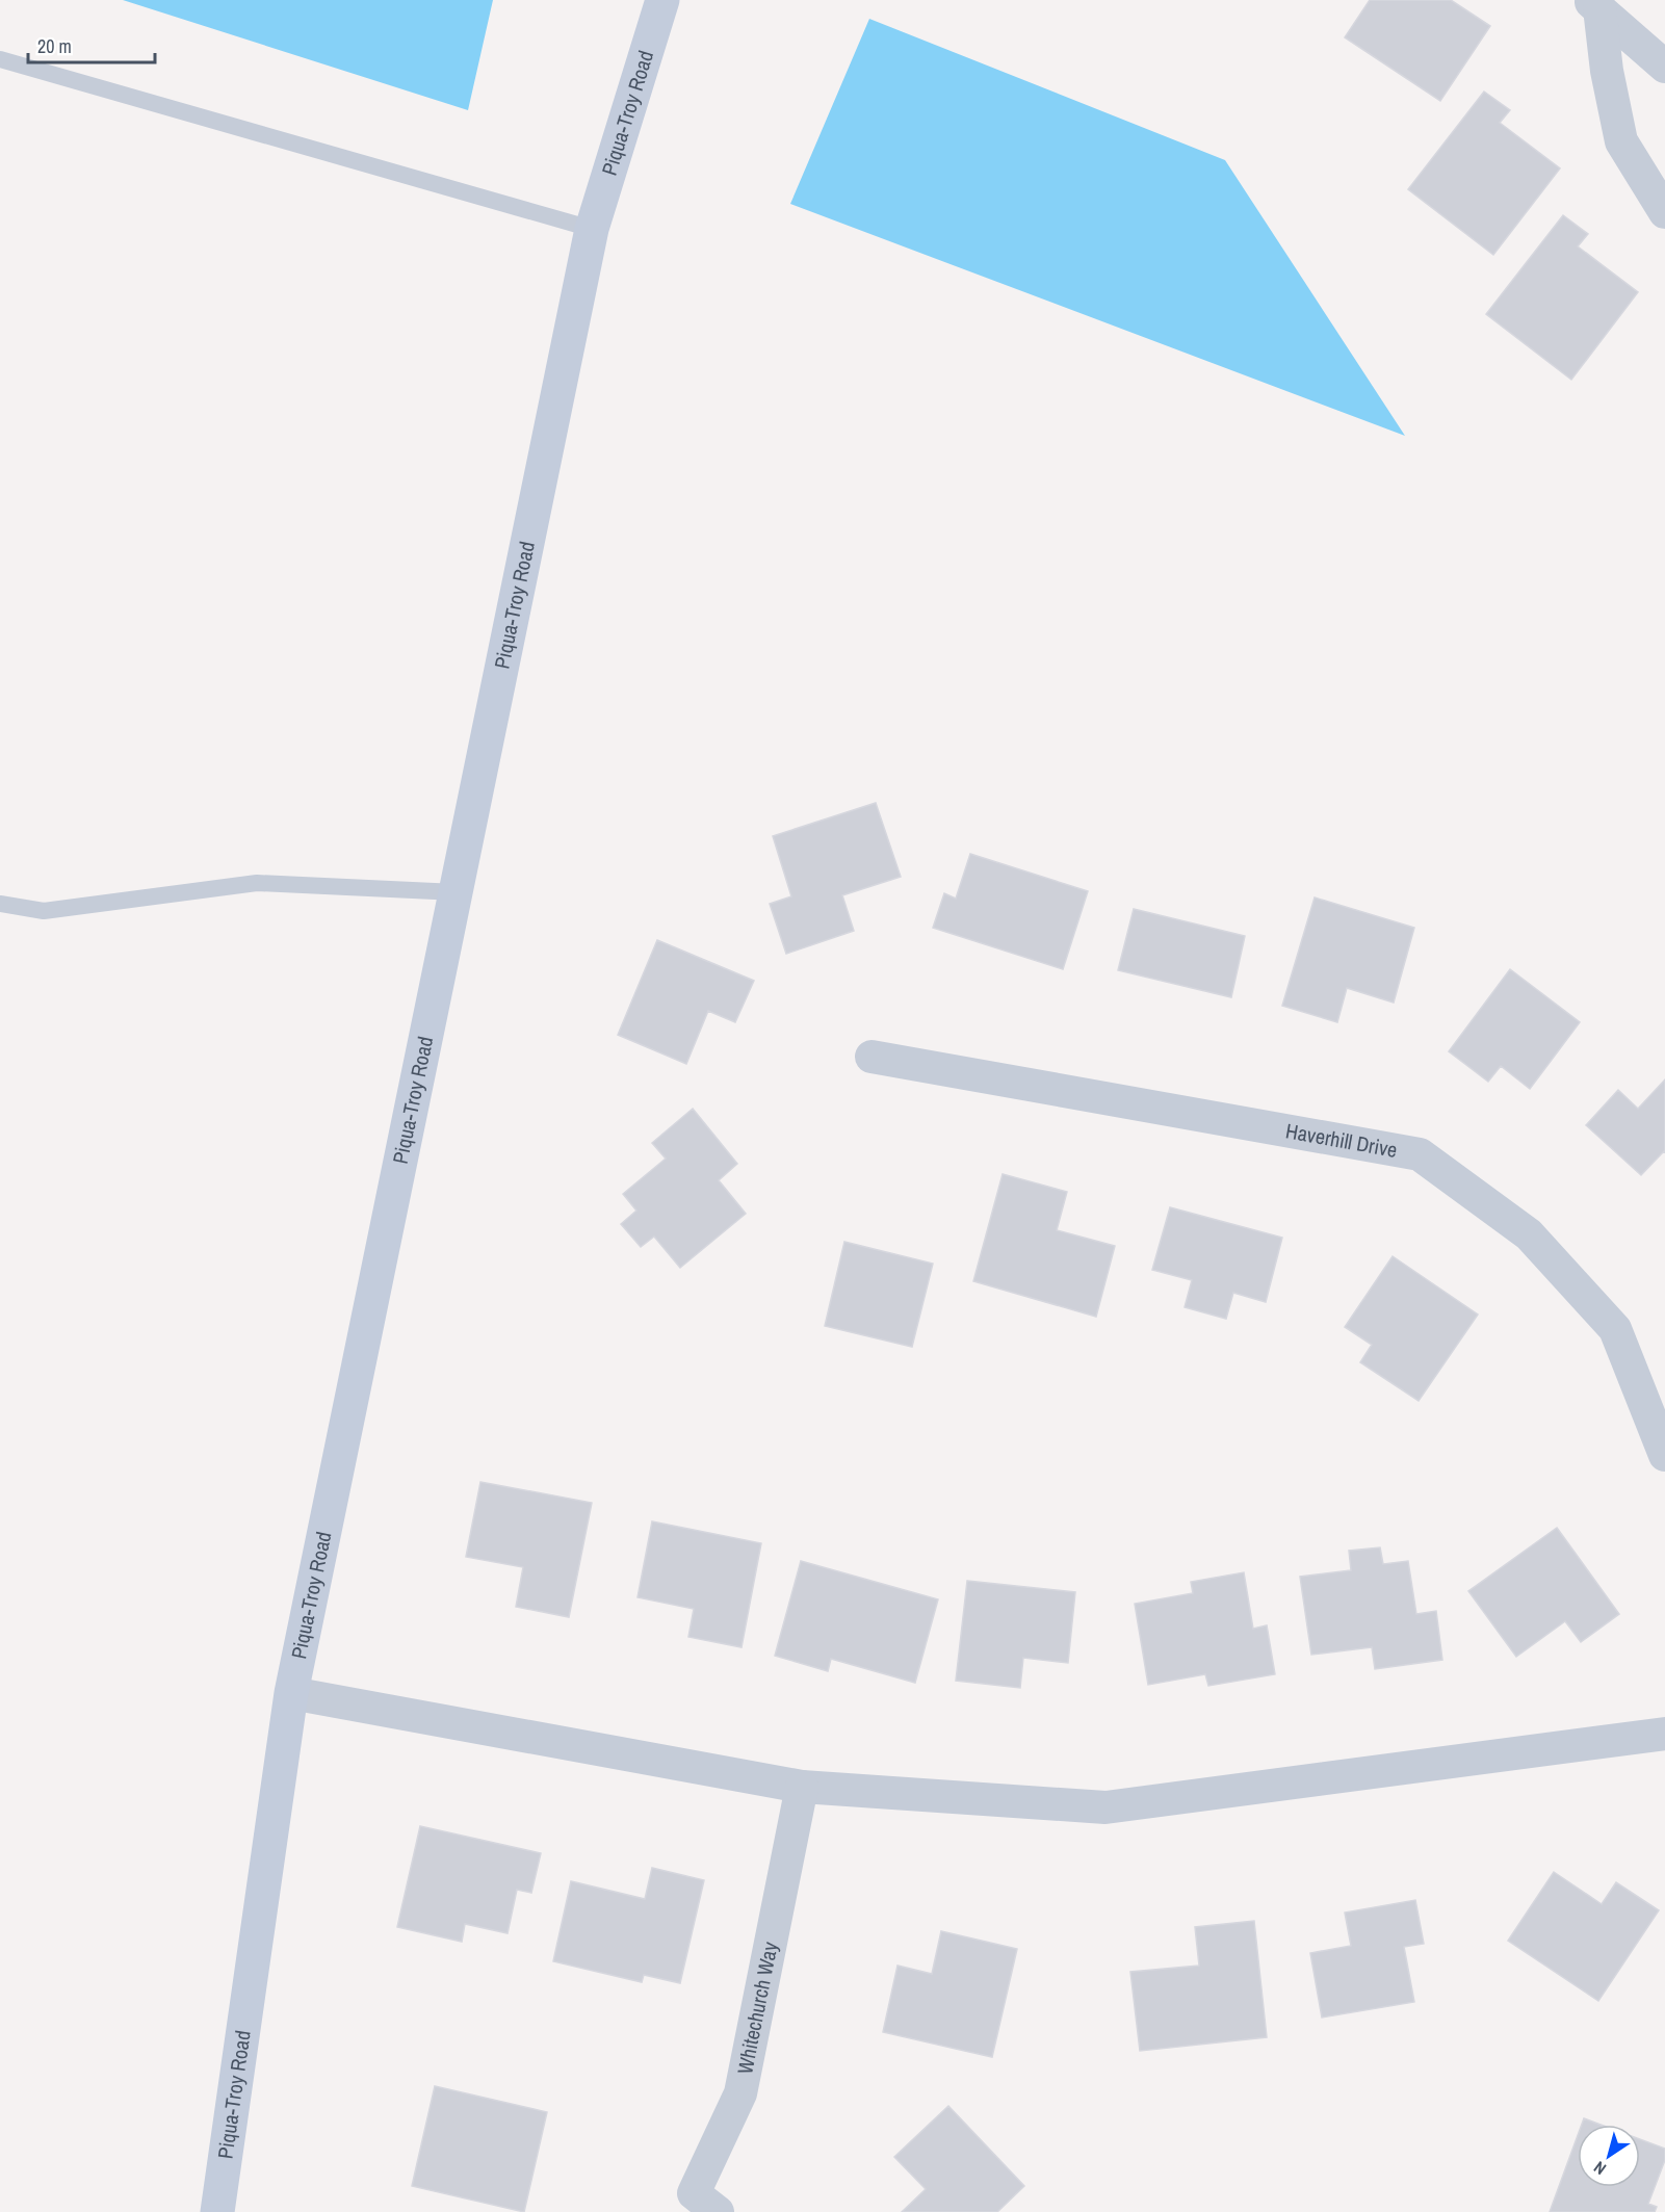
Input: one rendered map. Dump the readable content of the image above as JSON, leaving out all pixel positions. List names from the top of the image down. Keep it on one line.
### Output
{"streets":{"street":["Piqua-Troy Road","Haverhill Drive","Whitechurch Way"]},"scale_bar":"20 m","north":"bottom left"}
